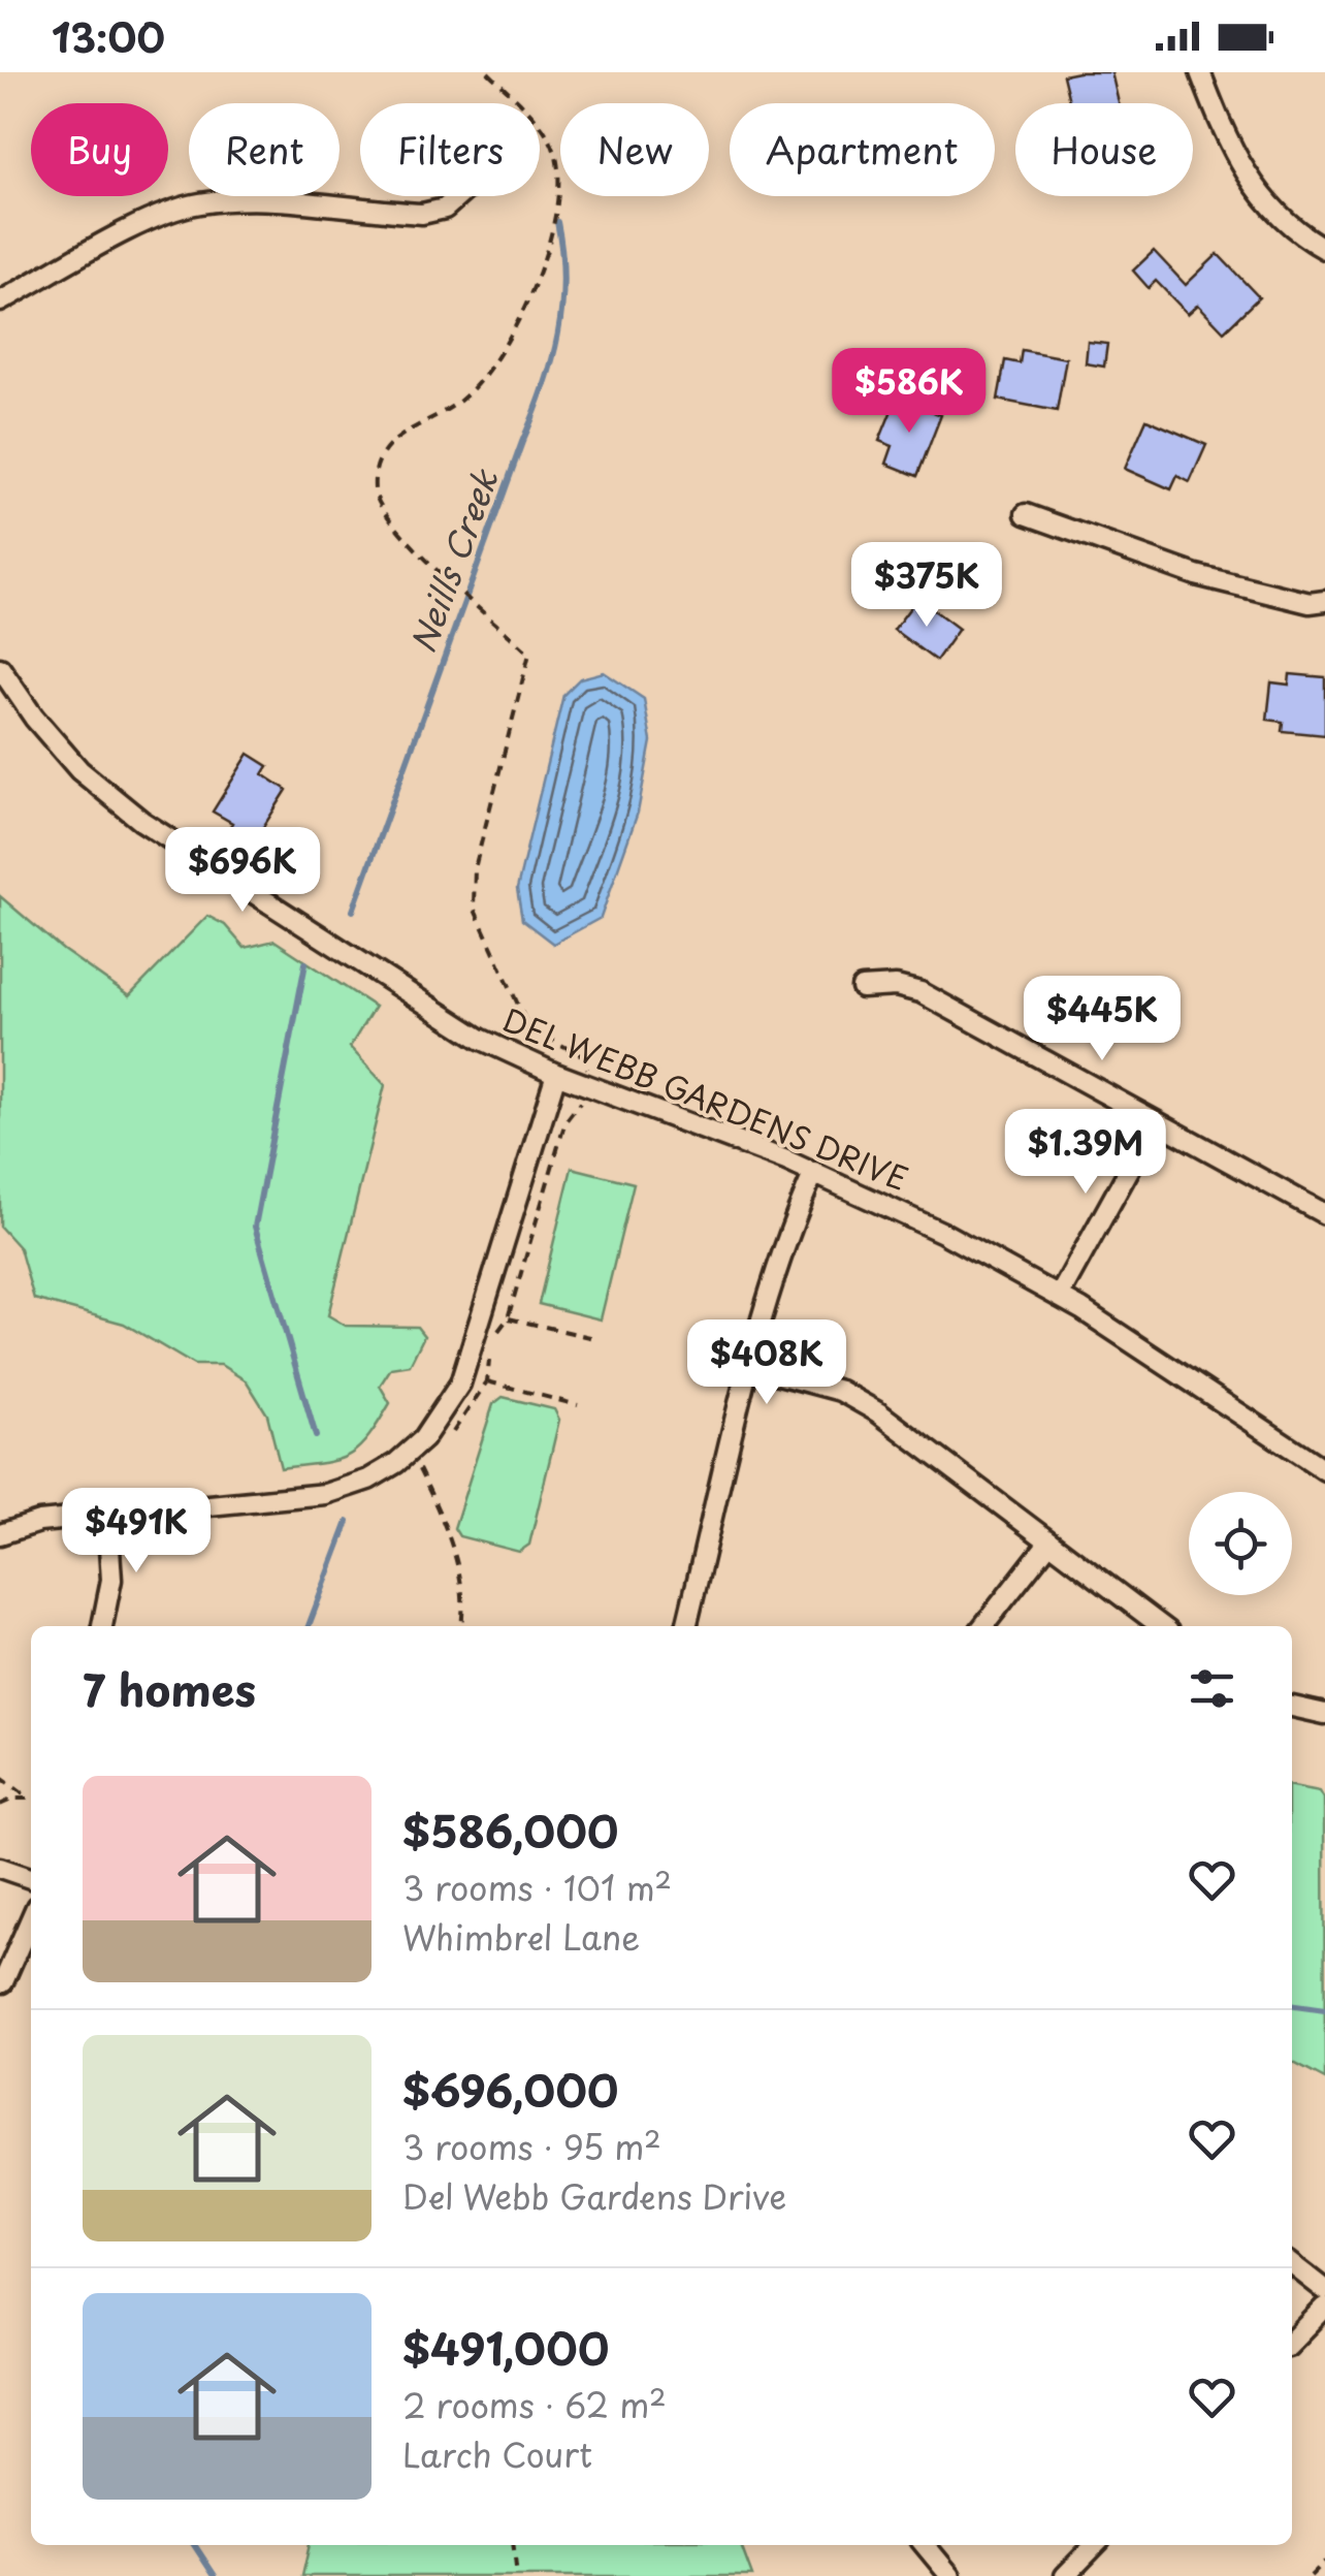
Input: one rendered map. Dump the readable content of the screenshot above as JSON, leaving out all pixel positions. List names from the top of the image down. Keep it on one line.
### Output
{"streets":{"street":["DEL WEBB GARDENS DRIVE"]},"water":["Neills Creek"],"page":{"status":"13:00","chip":["Buy","Rent","Filters","New","Apartment","House"],"price":["$586K","$375K","$696K","$445K","$1.39M","$408K","$491K"],"heading":"7 homes","list":[{"name":"$586,000","note":"3 rooms · 101 m² · Whimbrel Lane"},{"name":"$696,000","note":"3 rooms · 95 m² · Del Webb Gardens Drive"},{"name":"$491,000","note":"2 rooms · 62 m² · Larch Court"}]}}
